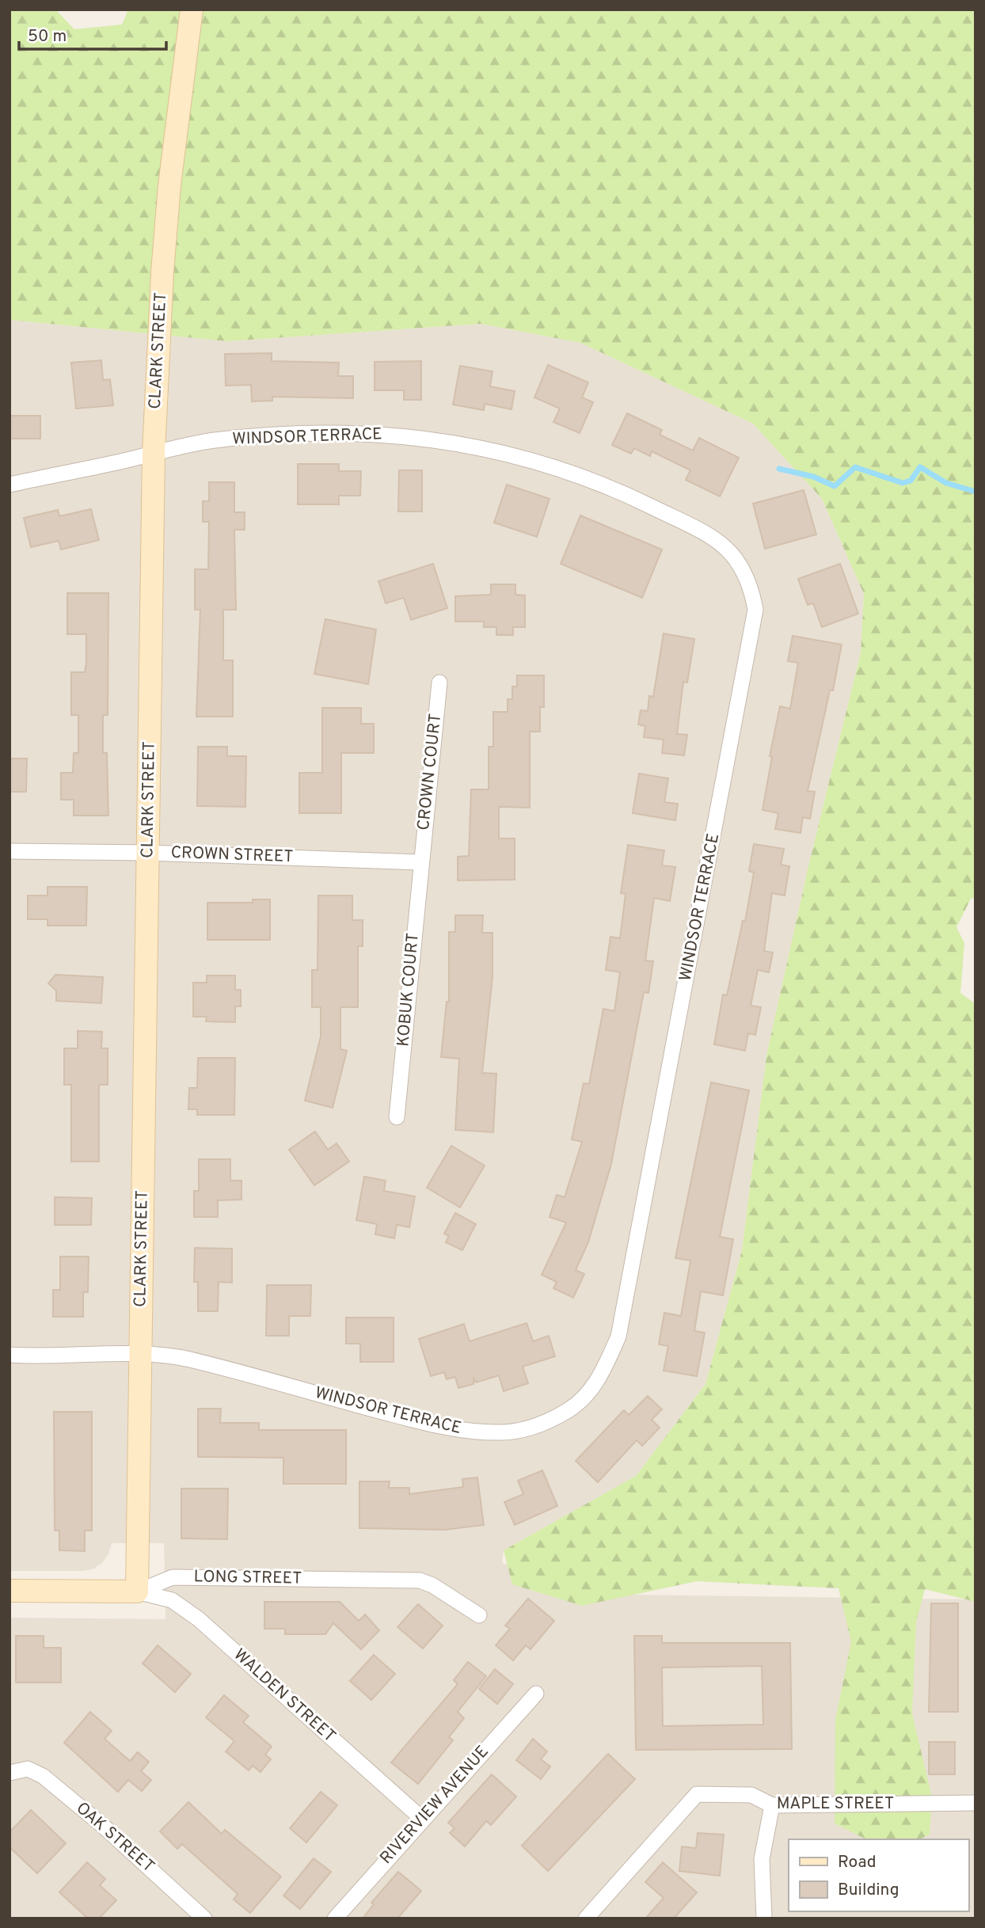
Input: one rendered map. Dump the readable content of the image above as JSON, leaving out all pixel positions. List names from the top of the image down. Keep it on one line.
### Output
{"streets":{"street":["CLARK STREET","WINDSOR TERRACE","CROWN COURT","CROWN STREET","KOBUK COURT","LONG STREET","WALDEN STREET","MAPLE STREET","RIVERVIEW AVENUE","OAK STREET"]},"crossings":[["CLARK STREET","WINDSOR TERRACE"],["CLARK STREET","CROWN STREET"],["CLARK STREET","LONG STREET"],["CLARK STREET","WALDEN STREET"],["CROWN COURT","CROWN STREET"],["CROWN COURT","KOBUK COURT"],["CROWN STREET","KOBUK COURT"],["LONG STREET","WALDEN STREET"],["WALDEN STREET","RIVERVIEW AVENUE"]],"legend":["Road","Building"],"scale_bar":"50 m"}
